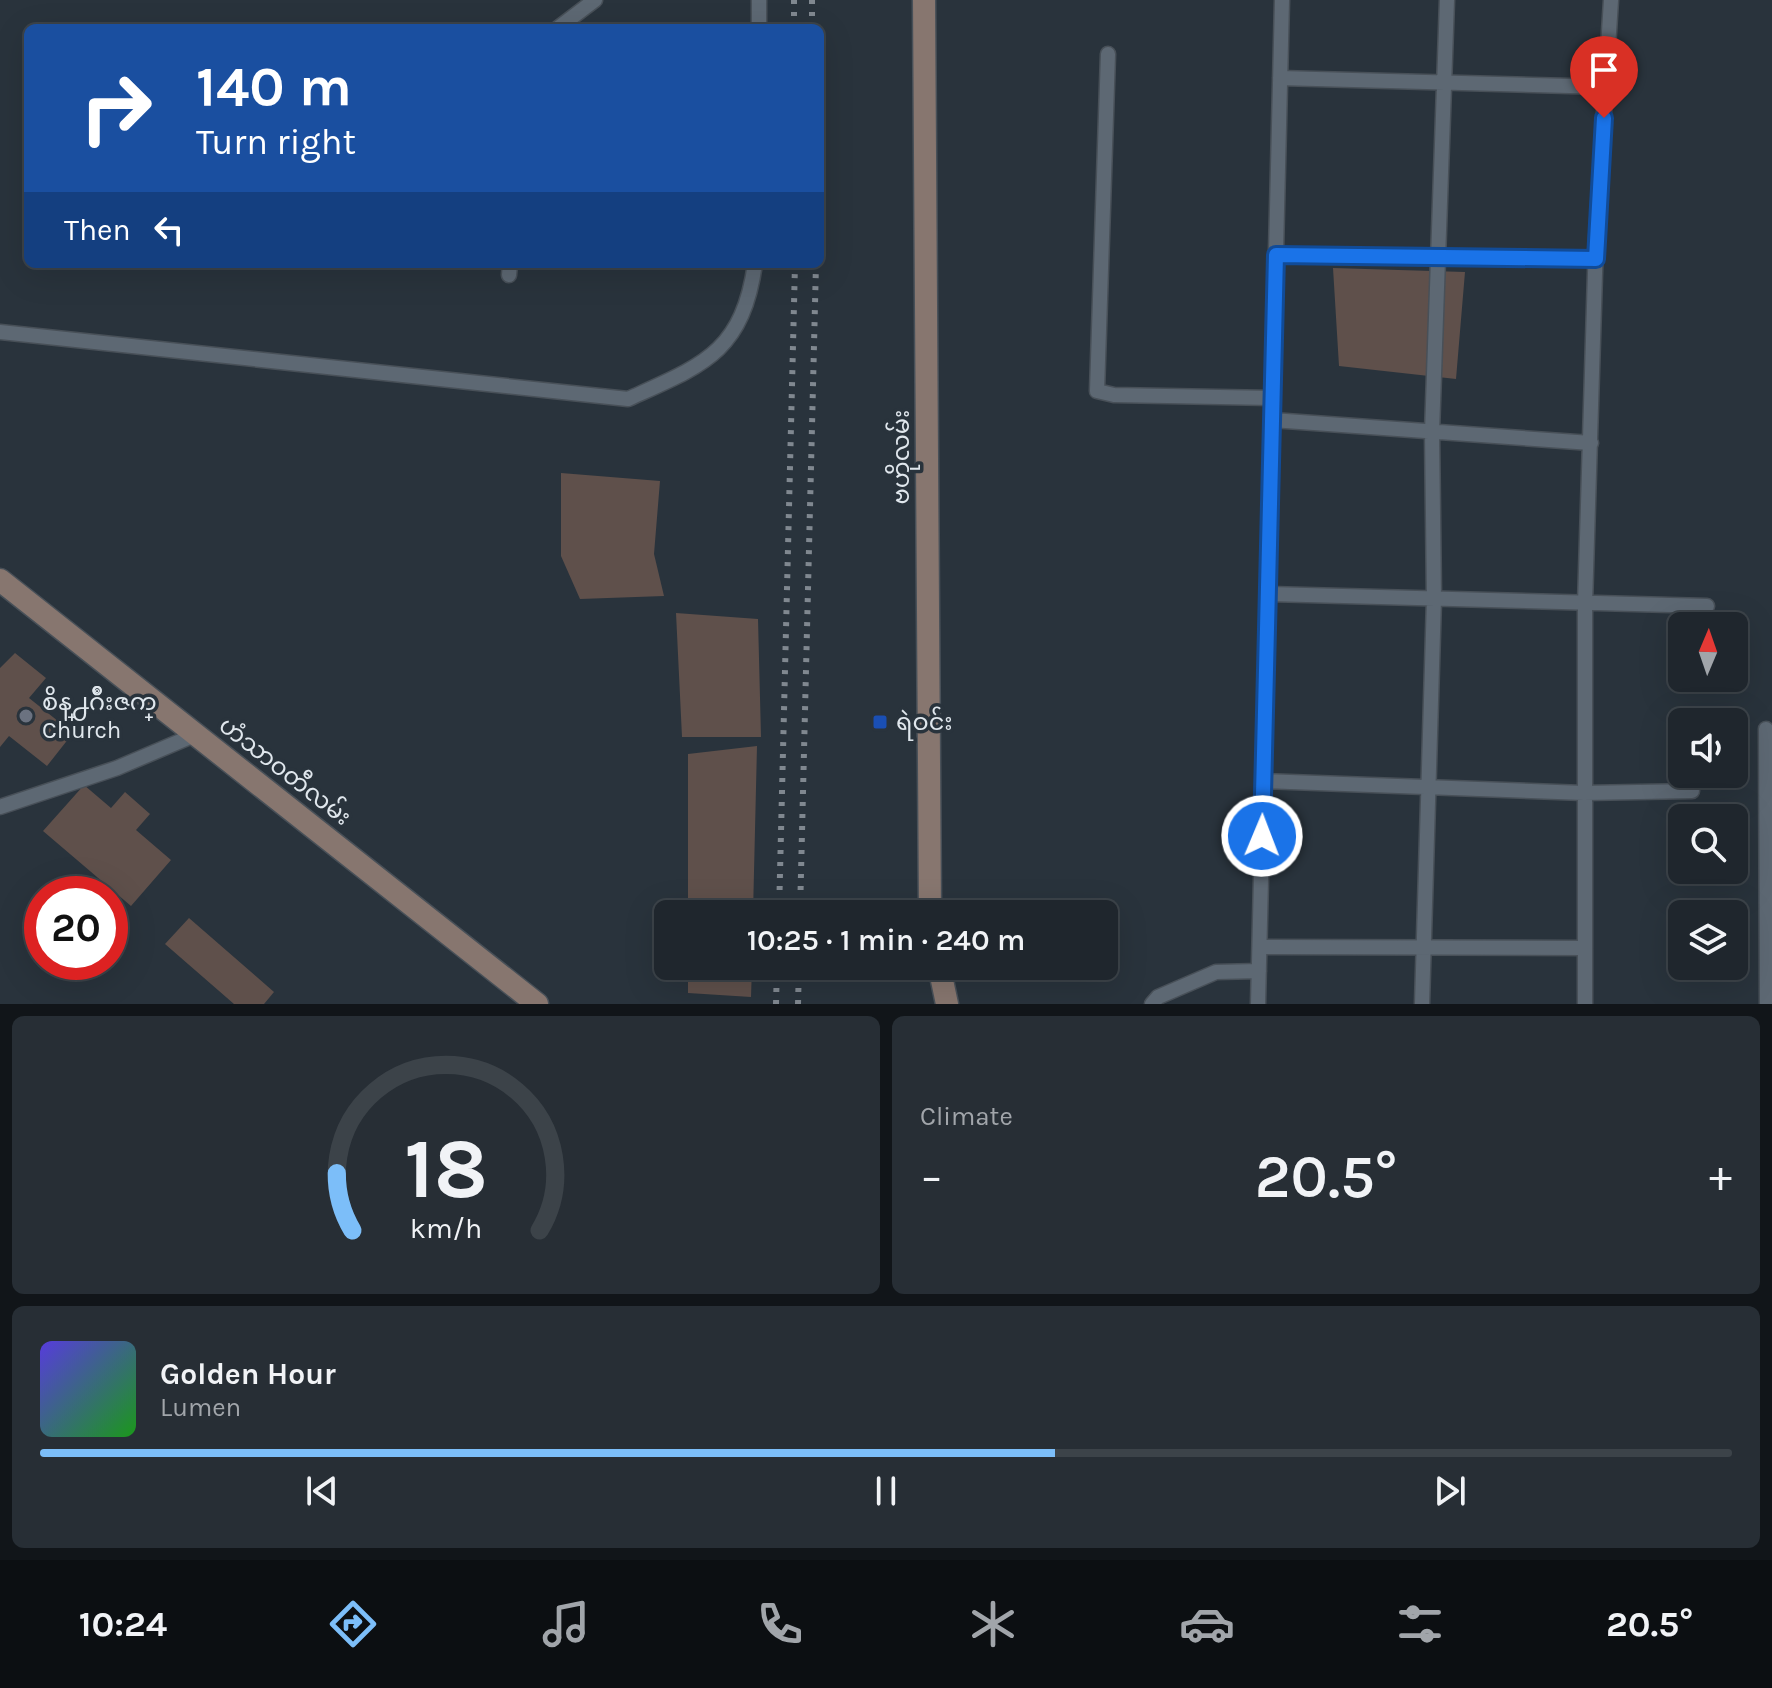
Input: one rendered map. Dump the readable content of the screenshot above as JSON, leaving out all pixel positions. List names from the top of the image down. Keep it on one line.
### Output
{"streets":{"main road":["ဗဟိုလမ်း","ဟံသာဝတီလမ်း"]},"places":{"other":["စိန္႕ဂ်ိဳးဇက္ Church"],"transit":["ရဲဝင်း"]},"north":"top","page":{"turn":["140 m","Turn right"],"then":"Then","limit":"20","trip":"10:25 · 1 min · 240 m","tile":"Climate","heat":["−","20.5°","+"],"song":["Golden Hour","Lumen"],"tabs":["10:24","20.5°"],"gauge":["18","km/h"]}}
